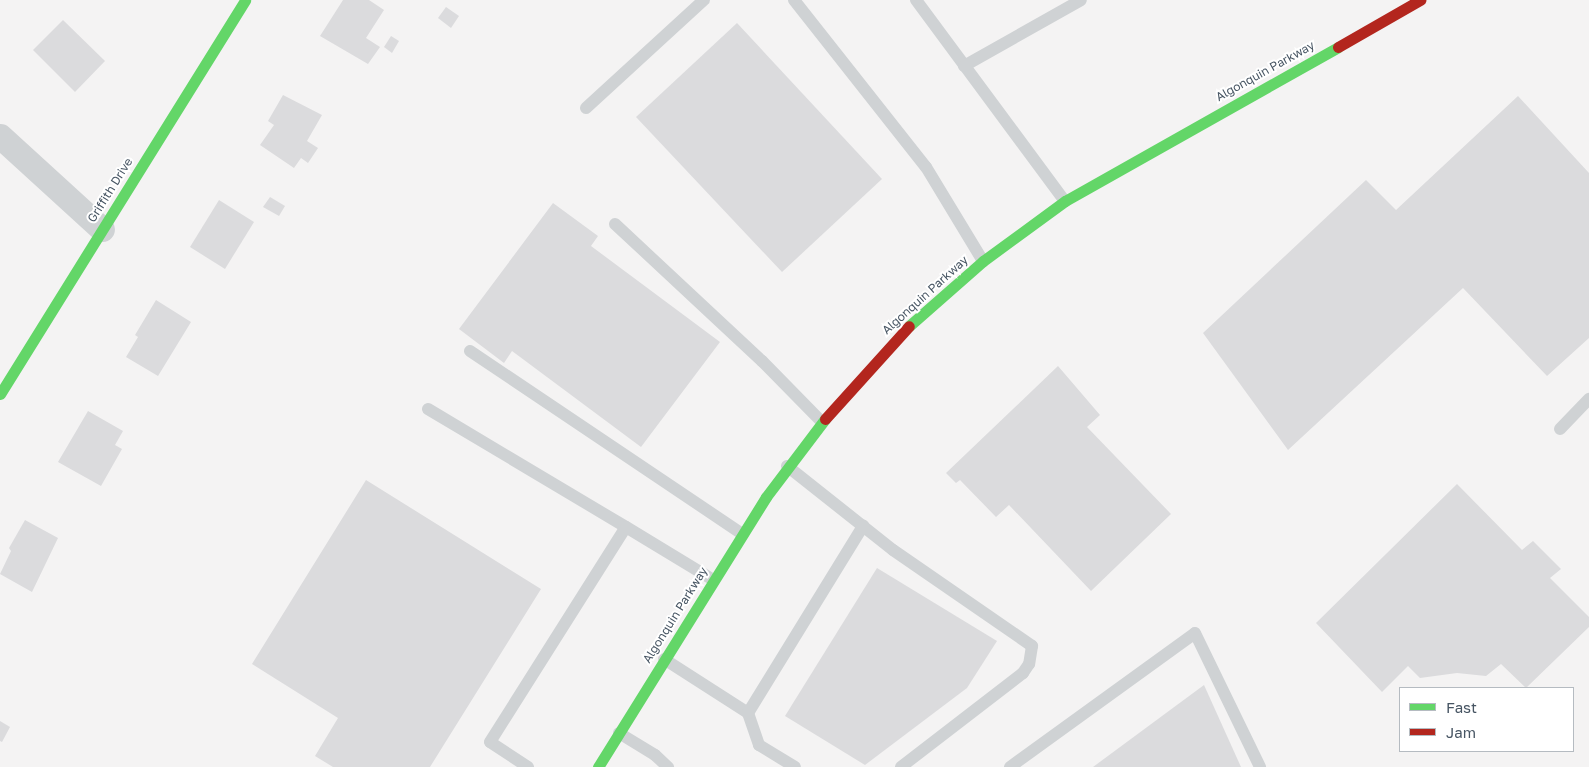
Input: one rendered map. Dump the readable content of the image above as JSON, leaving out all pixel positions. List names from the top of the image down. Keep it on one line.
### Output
{"streets":{"street":["Algonquin Parkway","Griffith Drive"]},"legend":["Fast","Jam"]}
